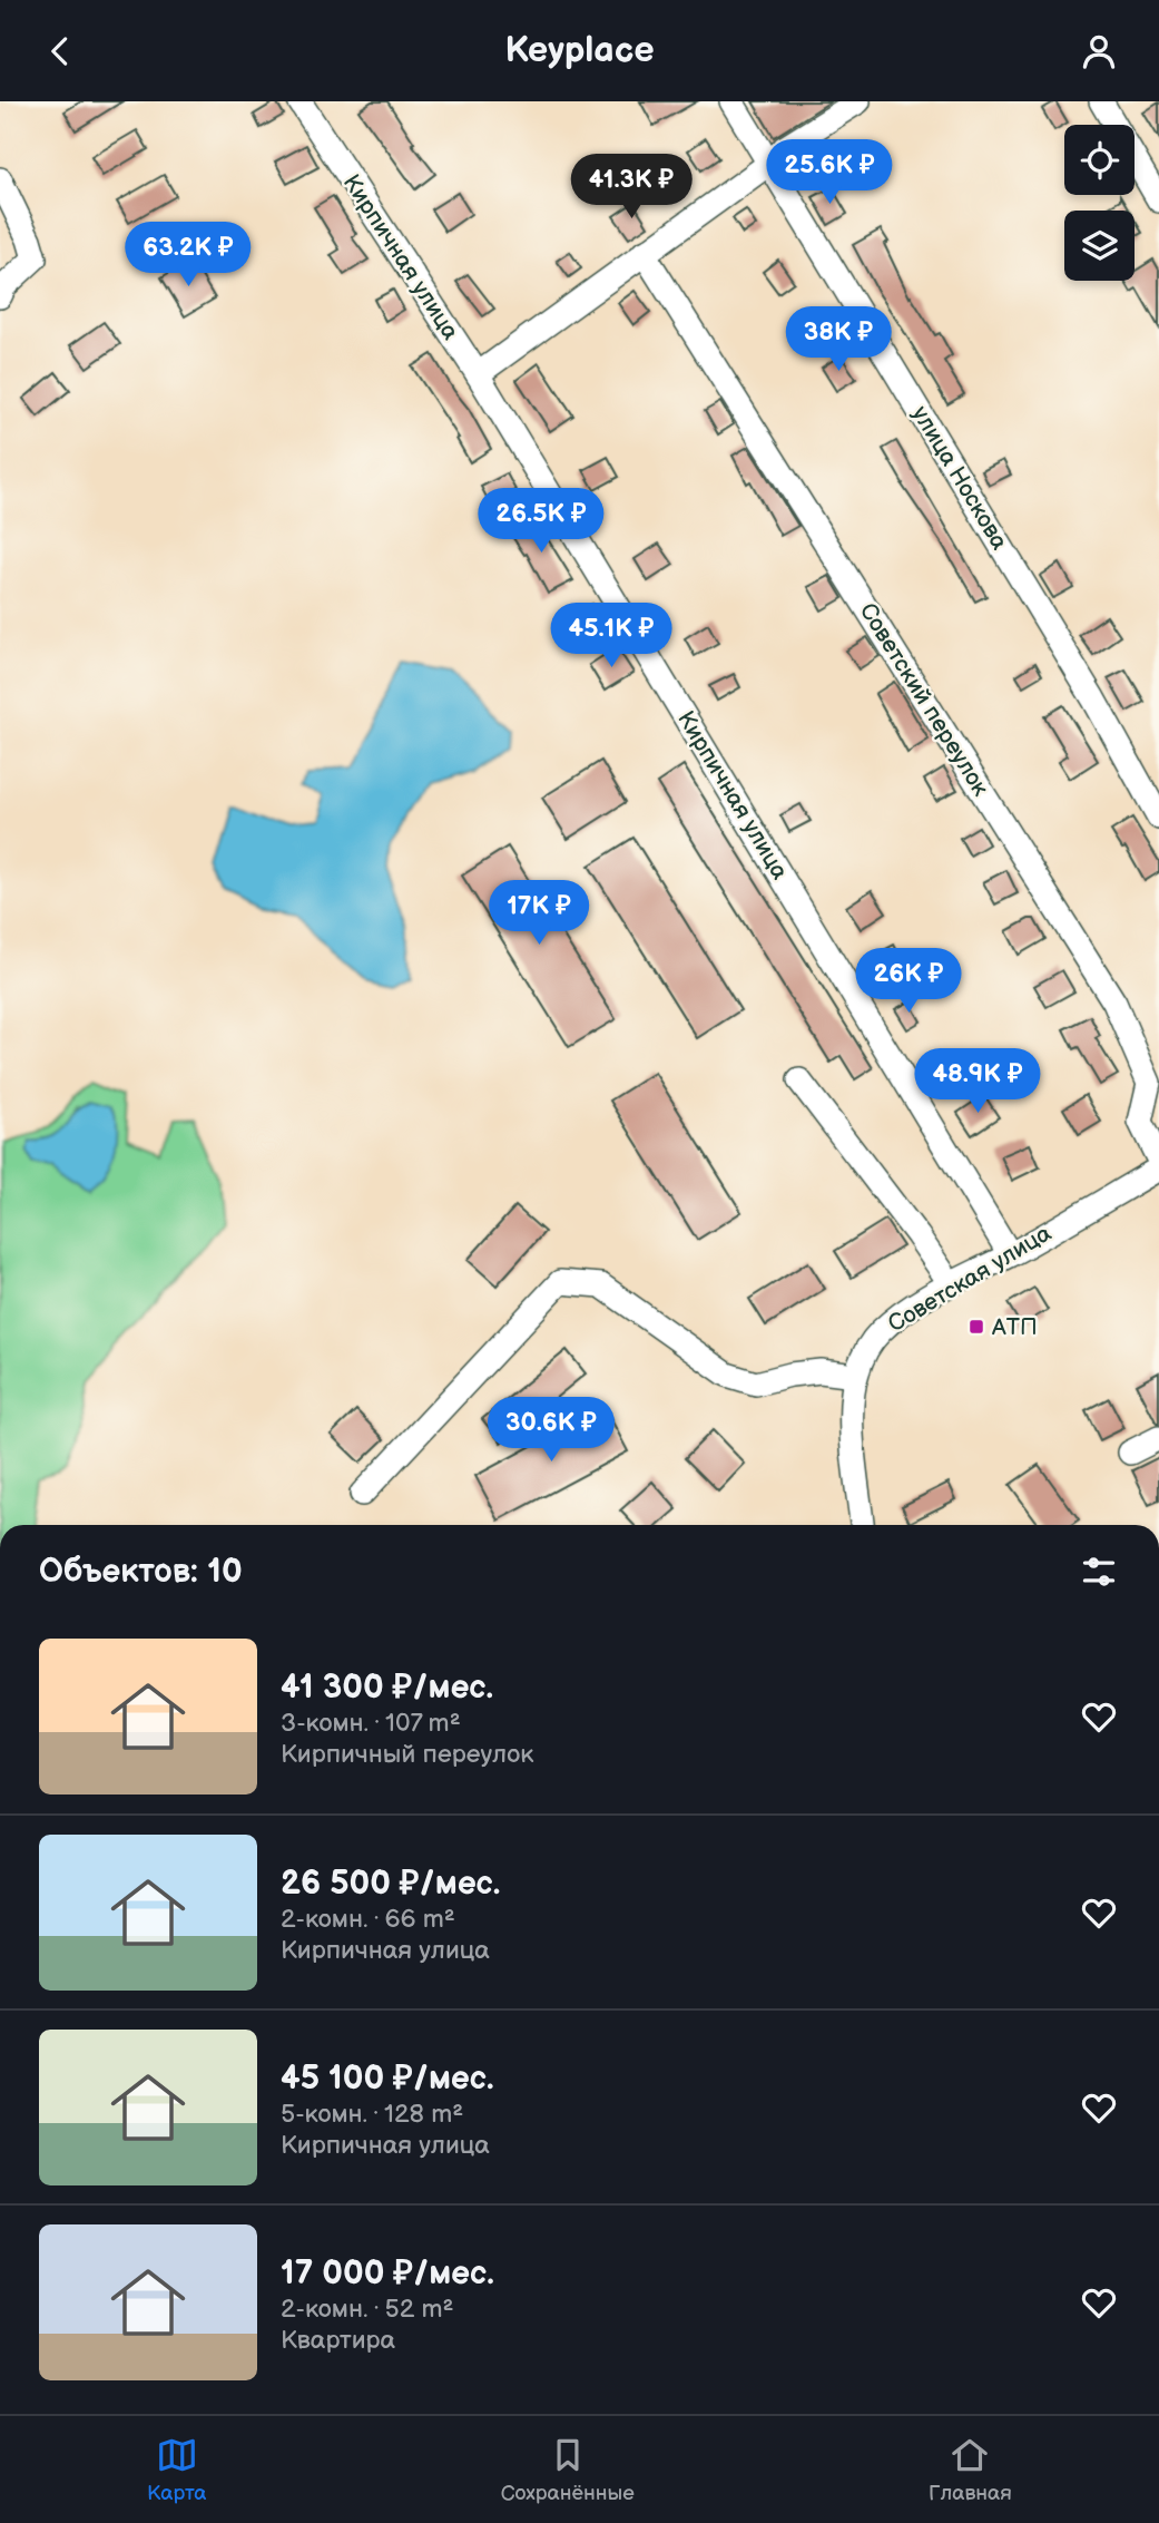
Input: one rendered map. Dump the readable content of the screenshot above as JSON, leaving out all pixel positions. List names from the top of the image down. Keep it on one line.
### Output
{"streets":{"street":["Кирпичная улица","улица Носкова","Советский переулок","Советская улица"]},"crossings":[["Кирпичная улица","Советская улица"]],"places":{"transit":["АТП"]},"page":{"header":"Keyplace","price":["25.6K ₽","41.3K ₽","63.2K ₽","38K ₽","26.5K ₽","45.1K ₽","17K ₽","26K ₽","48.9K ₽","30.6K ₽"],"heading":"Объектов: 10","list":[{"name":"41 300 ₽/мес.","note":"3-комн. · 107 m² · Кирпичный переулок"},{"name":"26 500 ₽/мес.","note":"2-комн. · 66 m² · Кирпичная улица"},{"name":"45 100 ₽/мес.","note":"5-комн. · 128 m² · Кирпичная улица"},{"name":"17 000 ₽/мес.","note":"2-комн. · 52 m² · Квартира"}],"tabs":["Карта","Сохранённые","Главная"]}}
